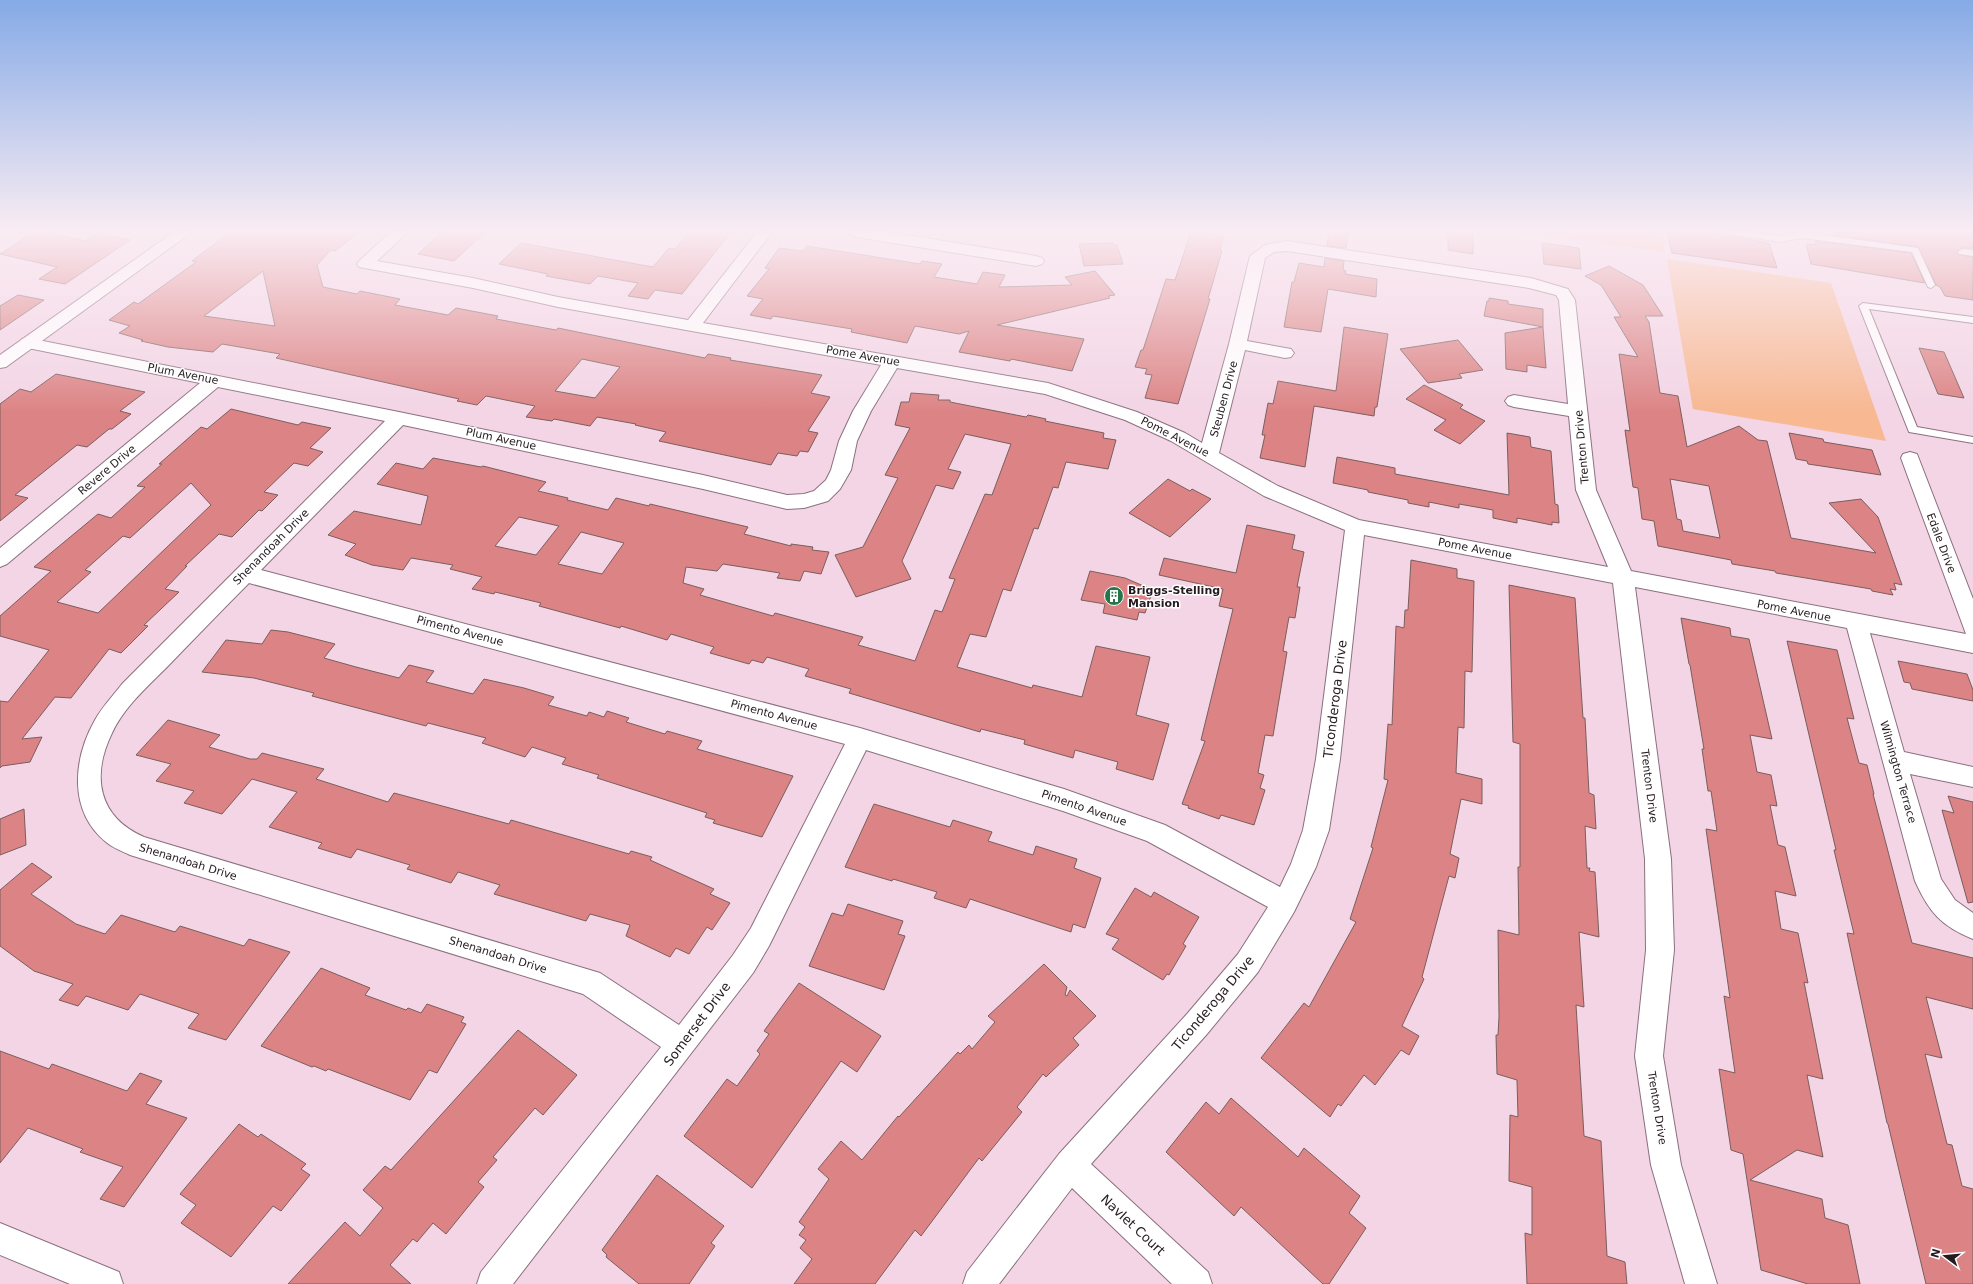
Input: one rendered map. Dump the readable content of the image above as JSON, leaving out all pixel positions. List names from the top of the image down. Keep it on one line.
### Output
{"streets":{"street":["Pome Avenue","Plum Avenue","Steuben Drive","Trenton Drive","Revere Drive","Edale Drive","Shenandoah Drive","Pimento Avenue","Ticonderoga Drive","Wilmington Terrace","Somerset Drive","Navlet Court"]},"crossings":[["Pome Avenue","Plum Avenue"],["Pome Avenue","Steuben Drive"],["Pome Avenue","Trenton Drive"],["Pome Avenue","Ticonderoga Drive"],["Pome Avenue","Wilmington Terrace"],["Plum Avenue","Revere Drive"],["Plum Avenue","Shenandoah Drive"],["Shenandoah Drive","Pimento Avenue"],["Shenandoah Drive","Somerset Drive"],["Pimento Avenue","Ticonderoga Drive"],["Pimento Avenue","Somerset Drive"],["Ticonderoga Drive","Navlet Court"]],"places":{"building":["Briggs-Stelling Mansion"]},"north":"left"}
